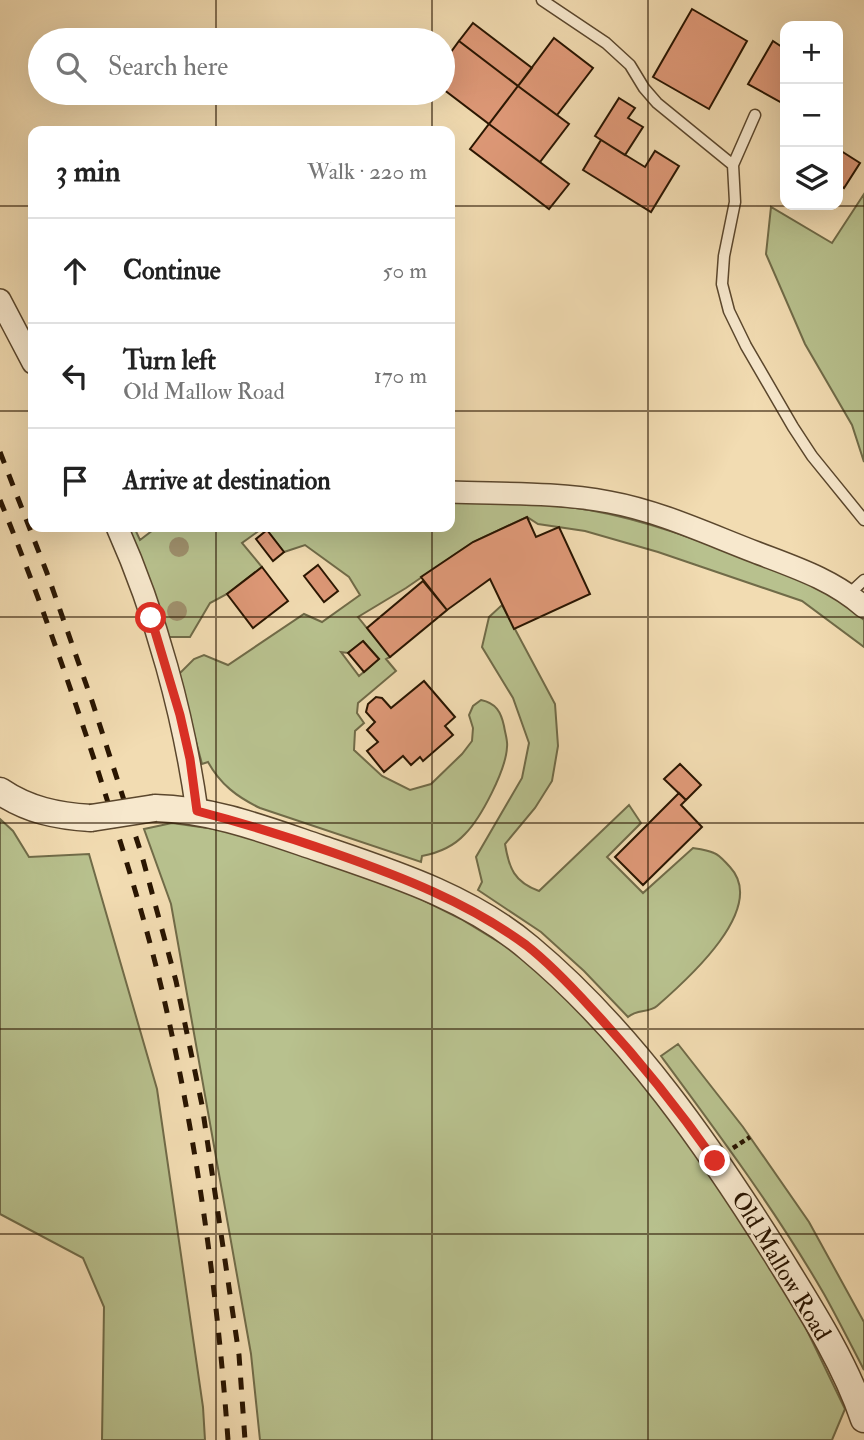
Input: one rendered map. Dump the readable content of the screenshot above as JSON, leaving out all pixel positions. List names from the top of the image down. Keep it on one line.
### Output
{"streets":{"street":["Old Mallow Road"]},"page":{"map_buttons":["+","−"],"search":"Search here","heading":["3 min","Walk · 220 m"],"list":[["Continue","50 m"],["Turn left","Old Mallow Road","170 m"],"Arrive at destination"]}}
